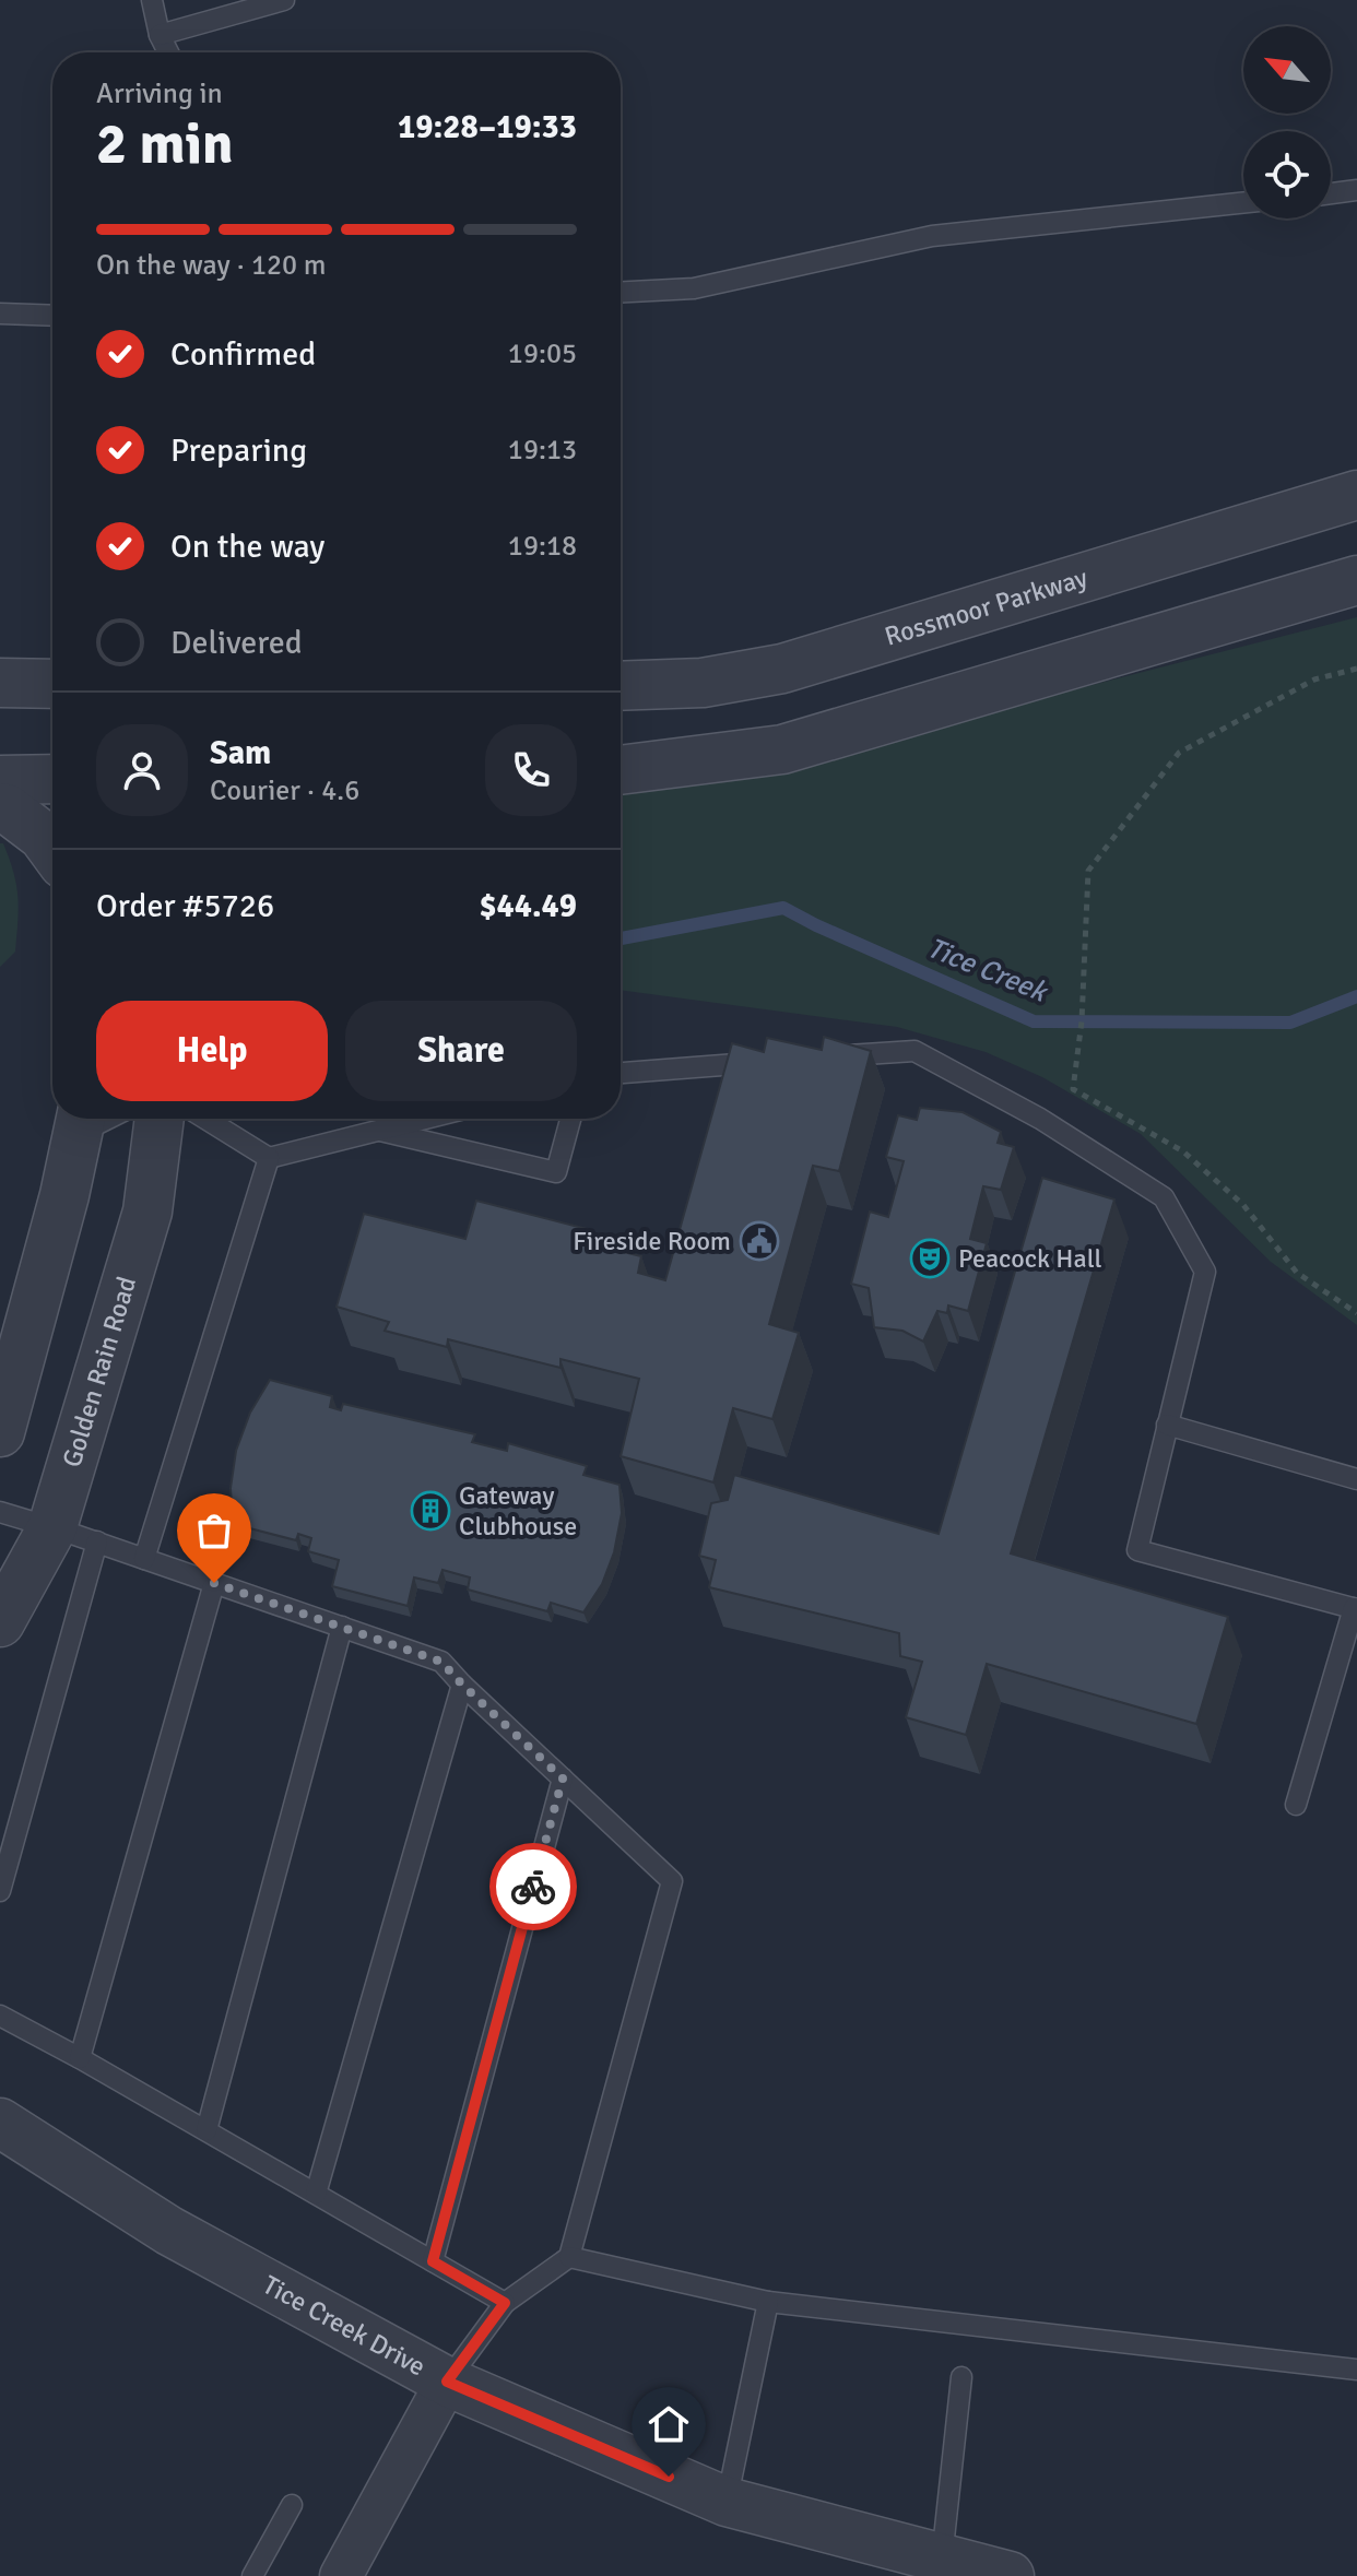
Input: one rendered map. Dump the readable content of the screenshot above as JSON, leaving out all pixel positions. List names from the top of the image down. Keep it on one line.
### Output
{"streets":{"street":["Rossmoor Parkway","Golden Rain Road","Tice Creek Drive"]},"water":["Tice Creek"],"places":{"public building":["Fireside Room"],"theatre":["Peacock Hall"],"building":["Gateway Clubhouse"]},"north":"top left","page":{"heading":["2 min","Arriving in","19:28–19:33"],"panel":["Sam","Courier · 4.6","Order #5726","$44.49"],"bar":"On the way · 120 m","list":[["Confirmed","19:05"],["Preparing","19:13"],["On the way","19:18"],"Delivered"],"buttons":["Help","Share"]}}
